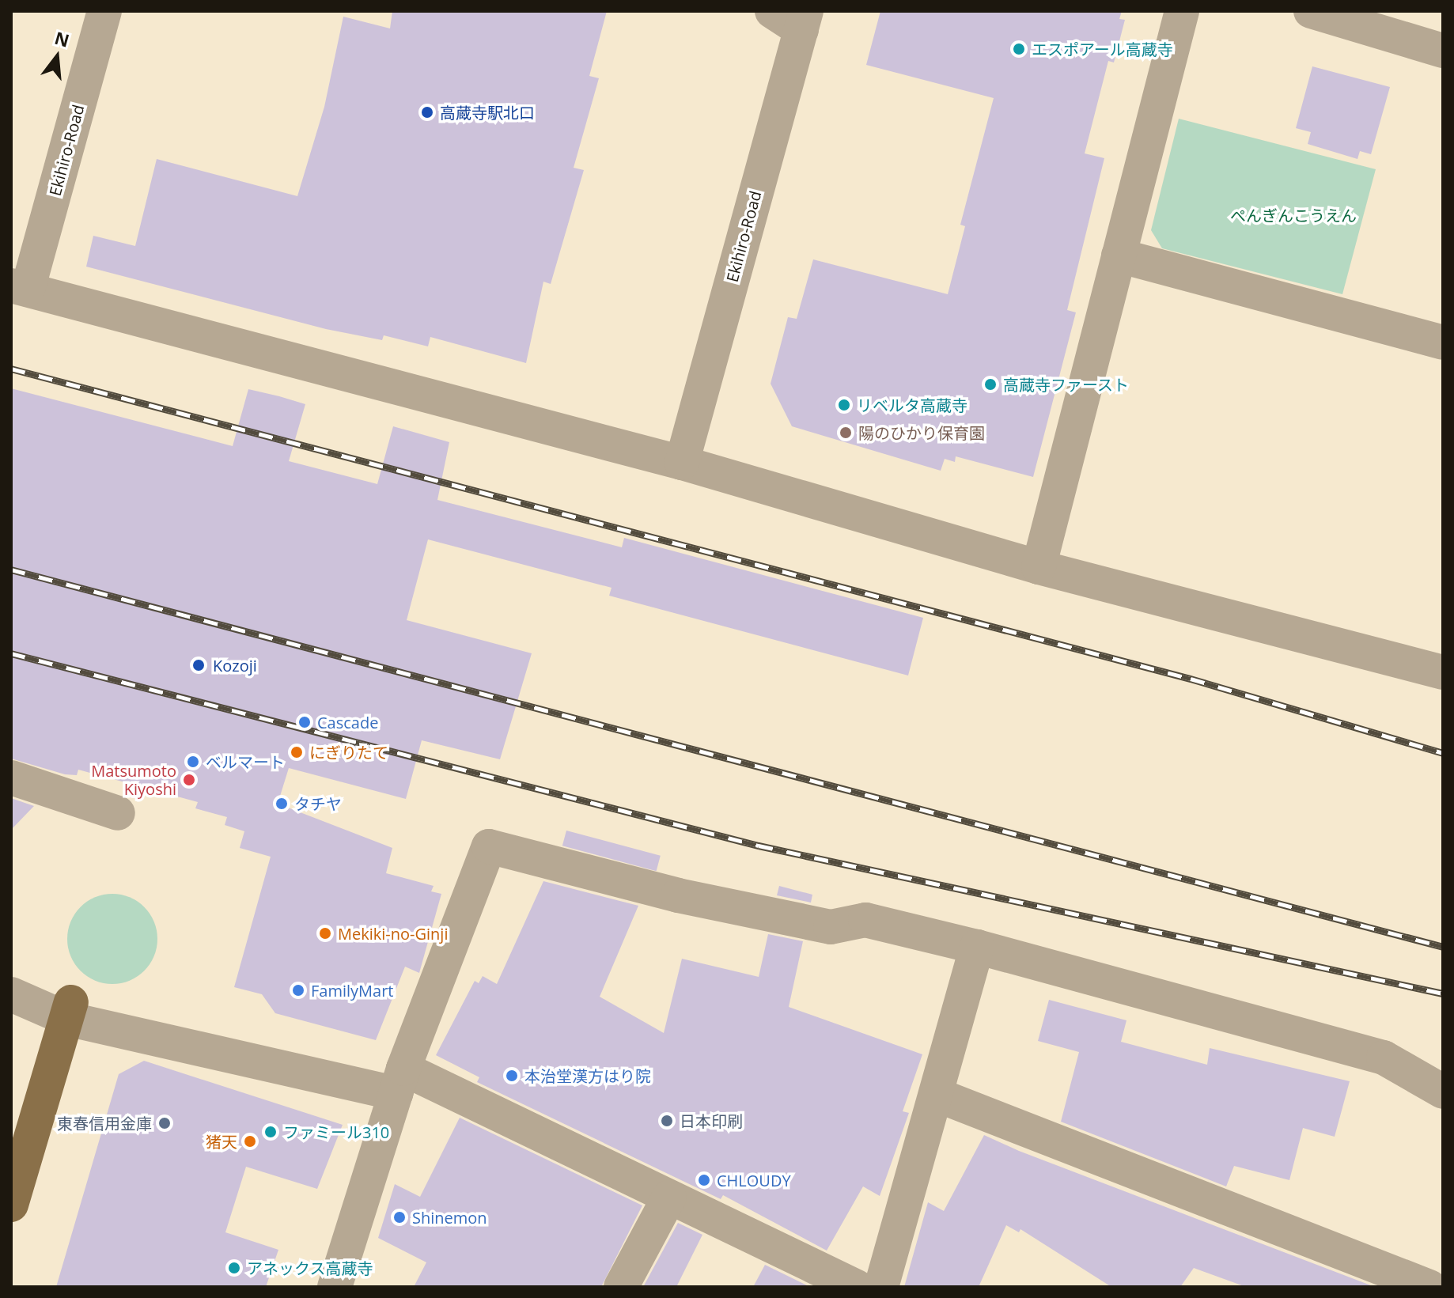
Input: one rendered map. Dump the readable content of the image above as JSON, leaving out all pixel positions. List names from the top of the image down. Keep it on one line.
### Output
{"streets":{"street":["Ekihiro-Road"]},"parks":["ぺんぎんこうえん"],"places":["エスポアール高蔵寺","高蔵寺駅北口","高蔵寺ファースト","リベルタ高蔵寺","陽のひかり保育園","Kozoji","Cascade","にぎりたて","ベルマート","Matsumoto Kiyoshi","タチヤ","Mekiki-no-Ginji","FamilyMart","本治堂漢方はり院","日本印刷","東春信用金庫","ファミール310","猪天","CHLOUDY","Shinemon","アネックス高蔵寺"],"north":"top"}
